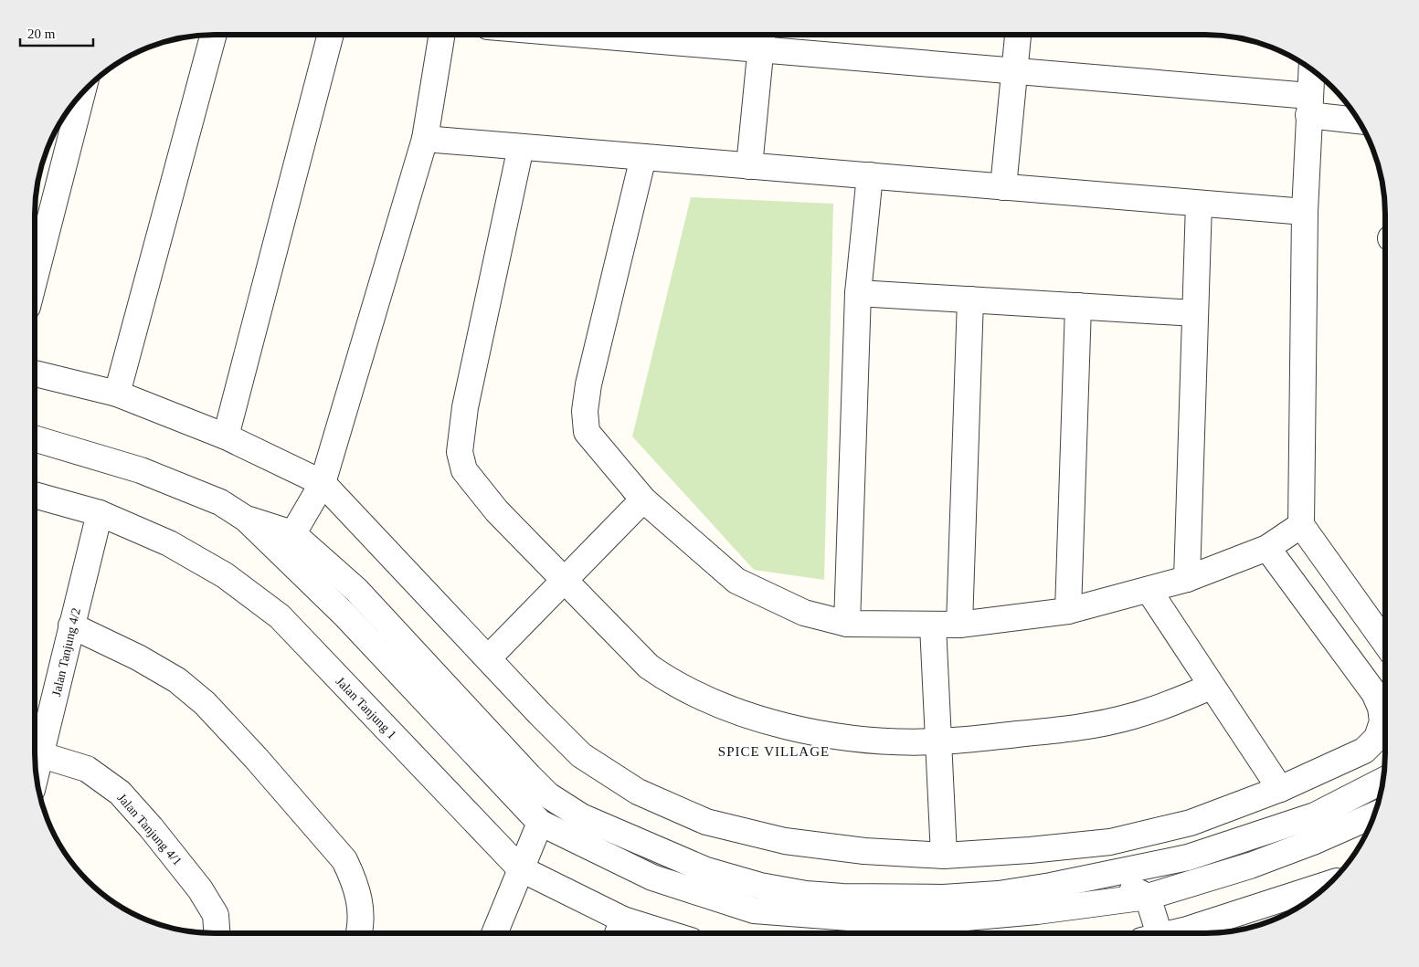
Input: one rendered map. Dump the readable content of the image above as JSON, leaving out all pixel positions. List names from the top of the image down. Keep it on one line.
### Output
{"streets":{"street":["Jalan Tanjung 4/2","Jalan Tanjung 1","Jalan Tanjung 4/1"]},"crossings":[["Jalan Tanjung 4/2","Jalan Tanjung 1"],["Jalan Tanjung 4/2","Jalan Tanjung 4/1"]],"districts":["SPICE VILLAGE"],"scale_bar":"20 m"}
